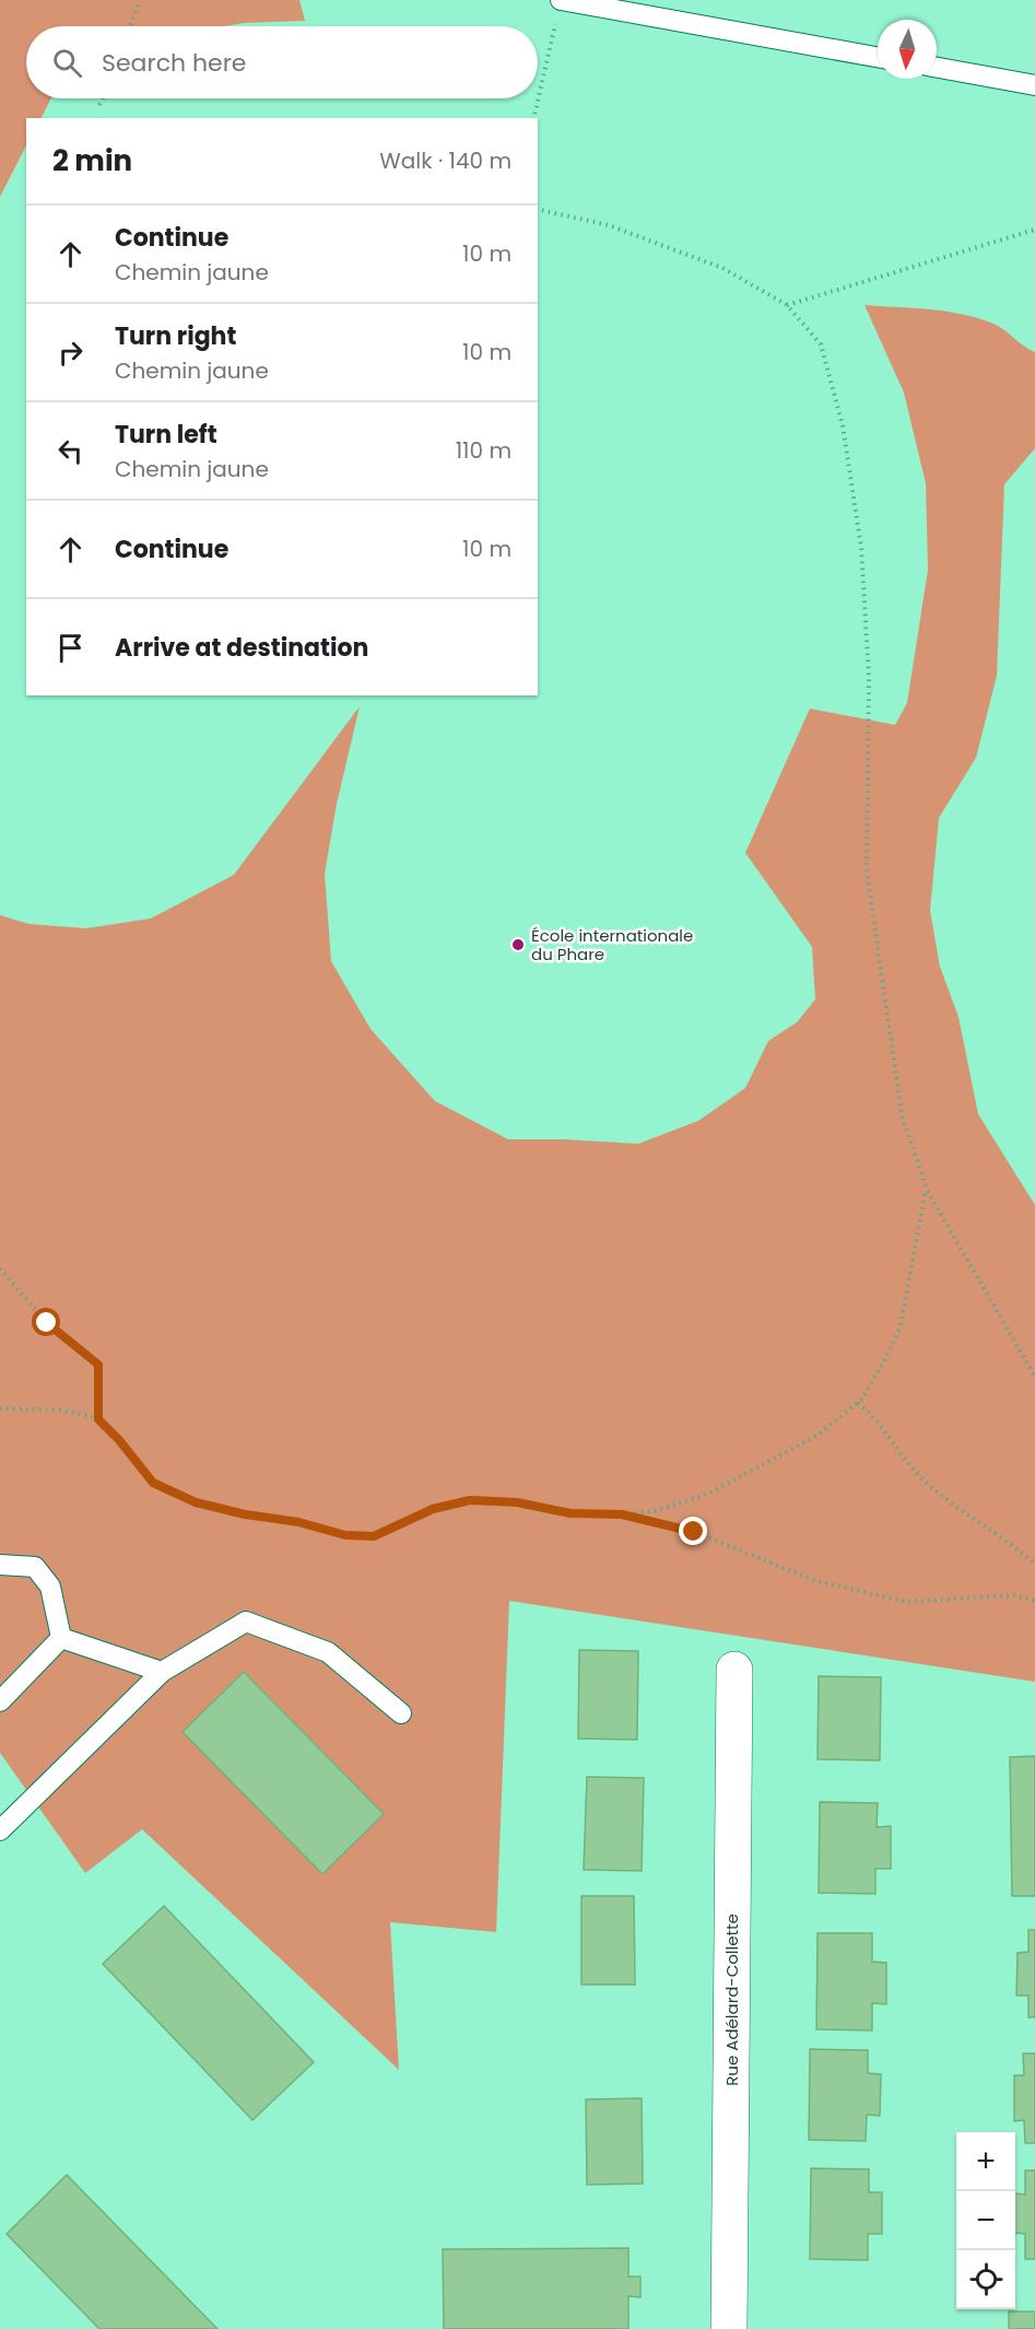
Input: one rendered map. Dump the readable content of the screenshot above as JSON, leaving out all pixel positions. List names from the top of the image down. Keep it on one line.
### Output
{"streets":{"street":["Rue Adélard-Collette"]},"places":["École internationale du Phare"],"north":"bottom","page":{"search":"Search here","heading":["2 min","Walk · 140 m"],"list":[["Continue","Chemin jaune","10 m"],["Turn right","Chemin jaune","10 m"],["Turn left","Chemin jaune","110 m"],["Continue","10 m"],"Arrive at destination"],"map_buttons":["+","−"]}}
